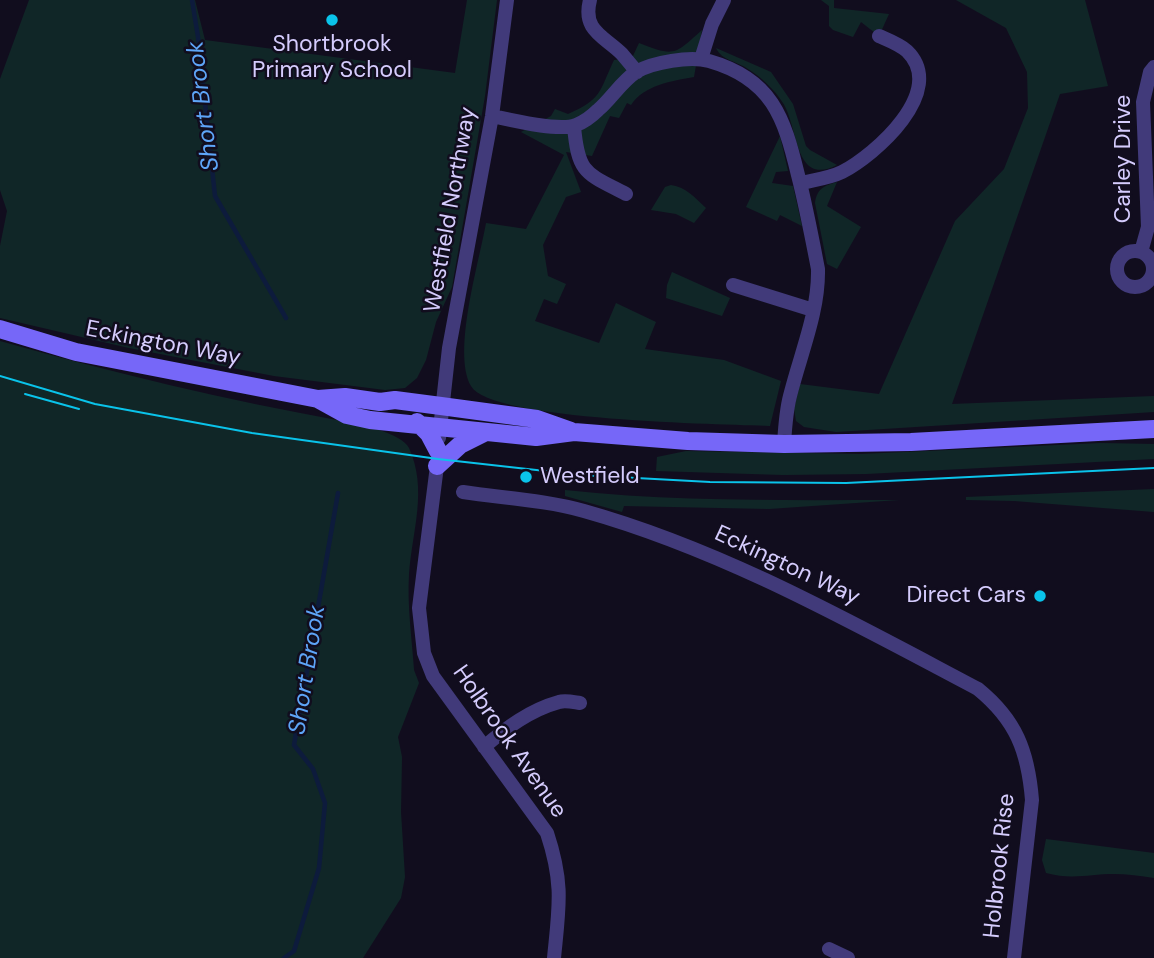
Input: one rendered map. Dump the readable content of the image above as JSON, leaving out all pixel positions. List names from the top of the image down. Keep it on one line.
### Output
{"streets":{"main road":["Eckington Way"],"street":["Carley Drive","Westfield Northway","Holbrook Avenue","Holbrook Rise"]},"crossings":[["Westfield Northway","Eckington Way"],["Eckington Way","Holbrook Rise"]],"water":["Short Brook"],"places":["Shortbrook Primary School","Westfield","Direct Cars"]}
